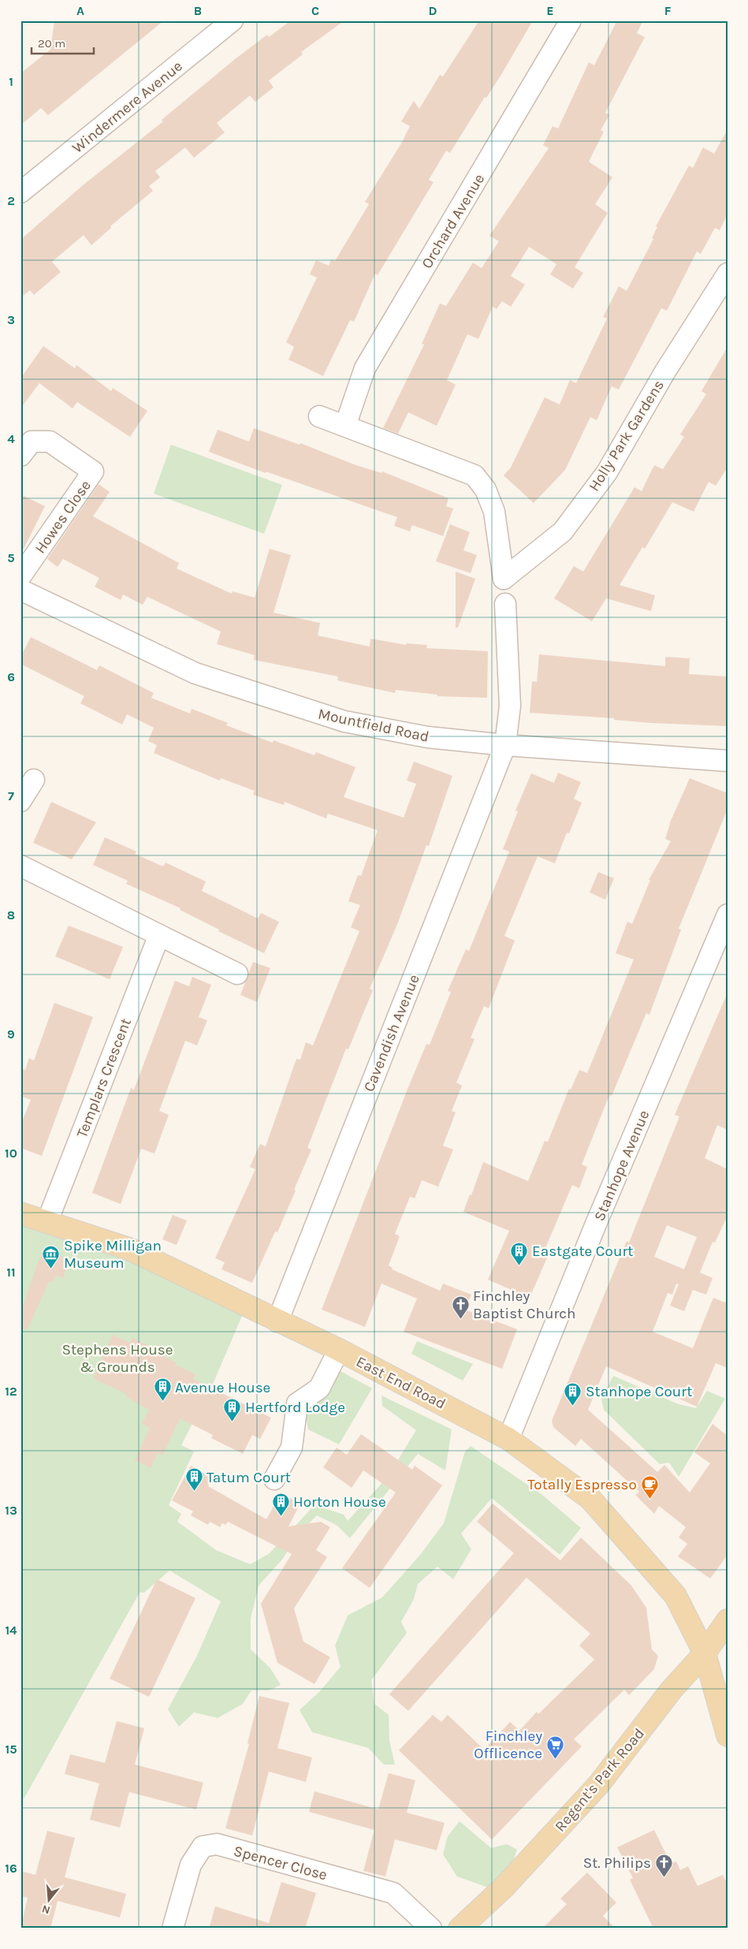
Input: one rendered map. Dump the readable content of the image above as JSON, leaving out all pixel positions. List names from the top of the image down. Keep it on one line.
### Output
{"streets":{"main road":["East End Road","Regent's Park Road"],"street":["Windermere Avenue","Orchard Avenue","Holly Park Gardens","Howes Close","Mountfield Road","Cavendish Avenue","Templars Crescent","Stanhope Avenue","Spencer Close"]},"crossings":[["Orchard Avenue","Holly Park Gardens"],["Mountfield Road","Cavendish Avenue"],["Cavendish Avenue","East End Road"],["Templars Crescent","East End Road"],["Stanhope Avenue","East End Road"],["East End Road","Regent's Park Road"]],"parks":["Stephens House & Grounds"],"places":{"building":["Eastgate Court","Avenue House","Stanhope Court","Hertford Lodge","Tatum Court","Horton House"],"museum":["Spike Milligan Museum"],"church":["Finchley Baptist Church","St. Philips"],"cafe":["Totally Espresso"],"supermarket":["Finchley Offlicence"]},"scale_bar":"20 m","north":"bottom","grid":{"columns":["A","B","C","D","E","F"],"rows":["1","2","3","4","5","6","7","8","9","10","11","12","13","14","15","16"]}}
